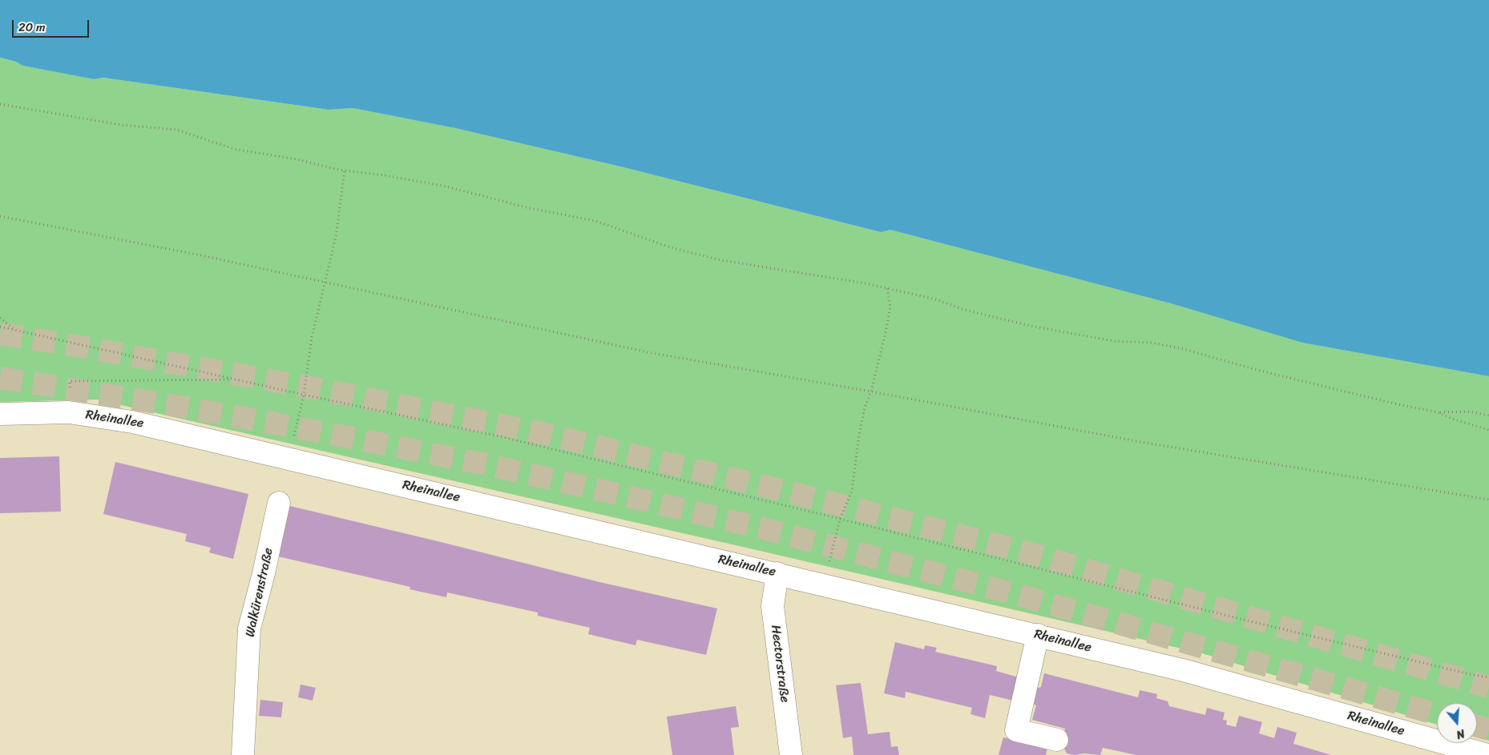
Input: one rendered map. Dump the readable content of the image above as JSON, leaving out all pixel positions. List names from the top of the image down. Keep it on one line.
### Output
{"streets":{"street":["Rheinallee","Walkürenstraße","Hectorstraße"]},"crossings":[["Rheinallee","Hectorstraße"]],"scale_bar":"20 m","north":"bottom"}
